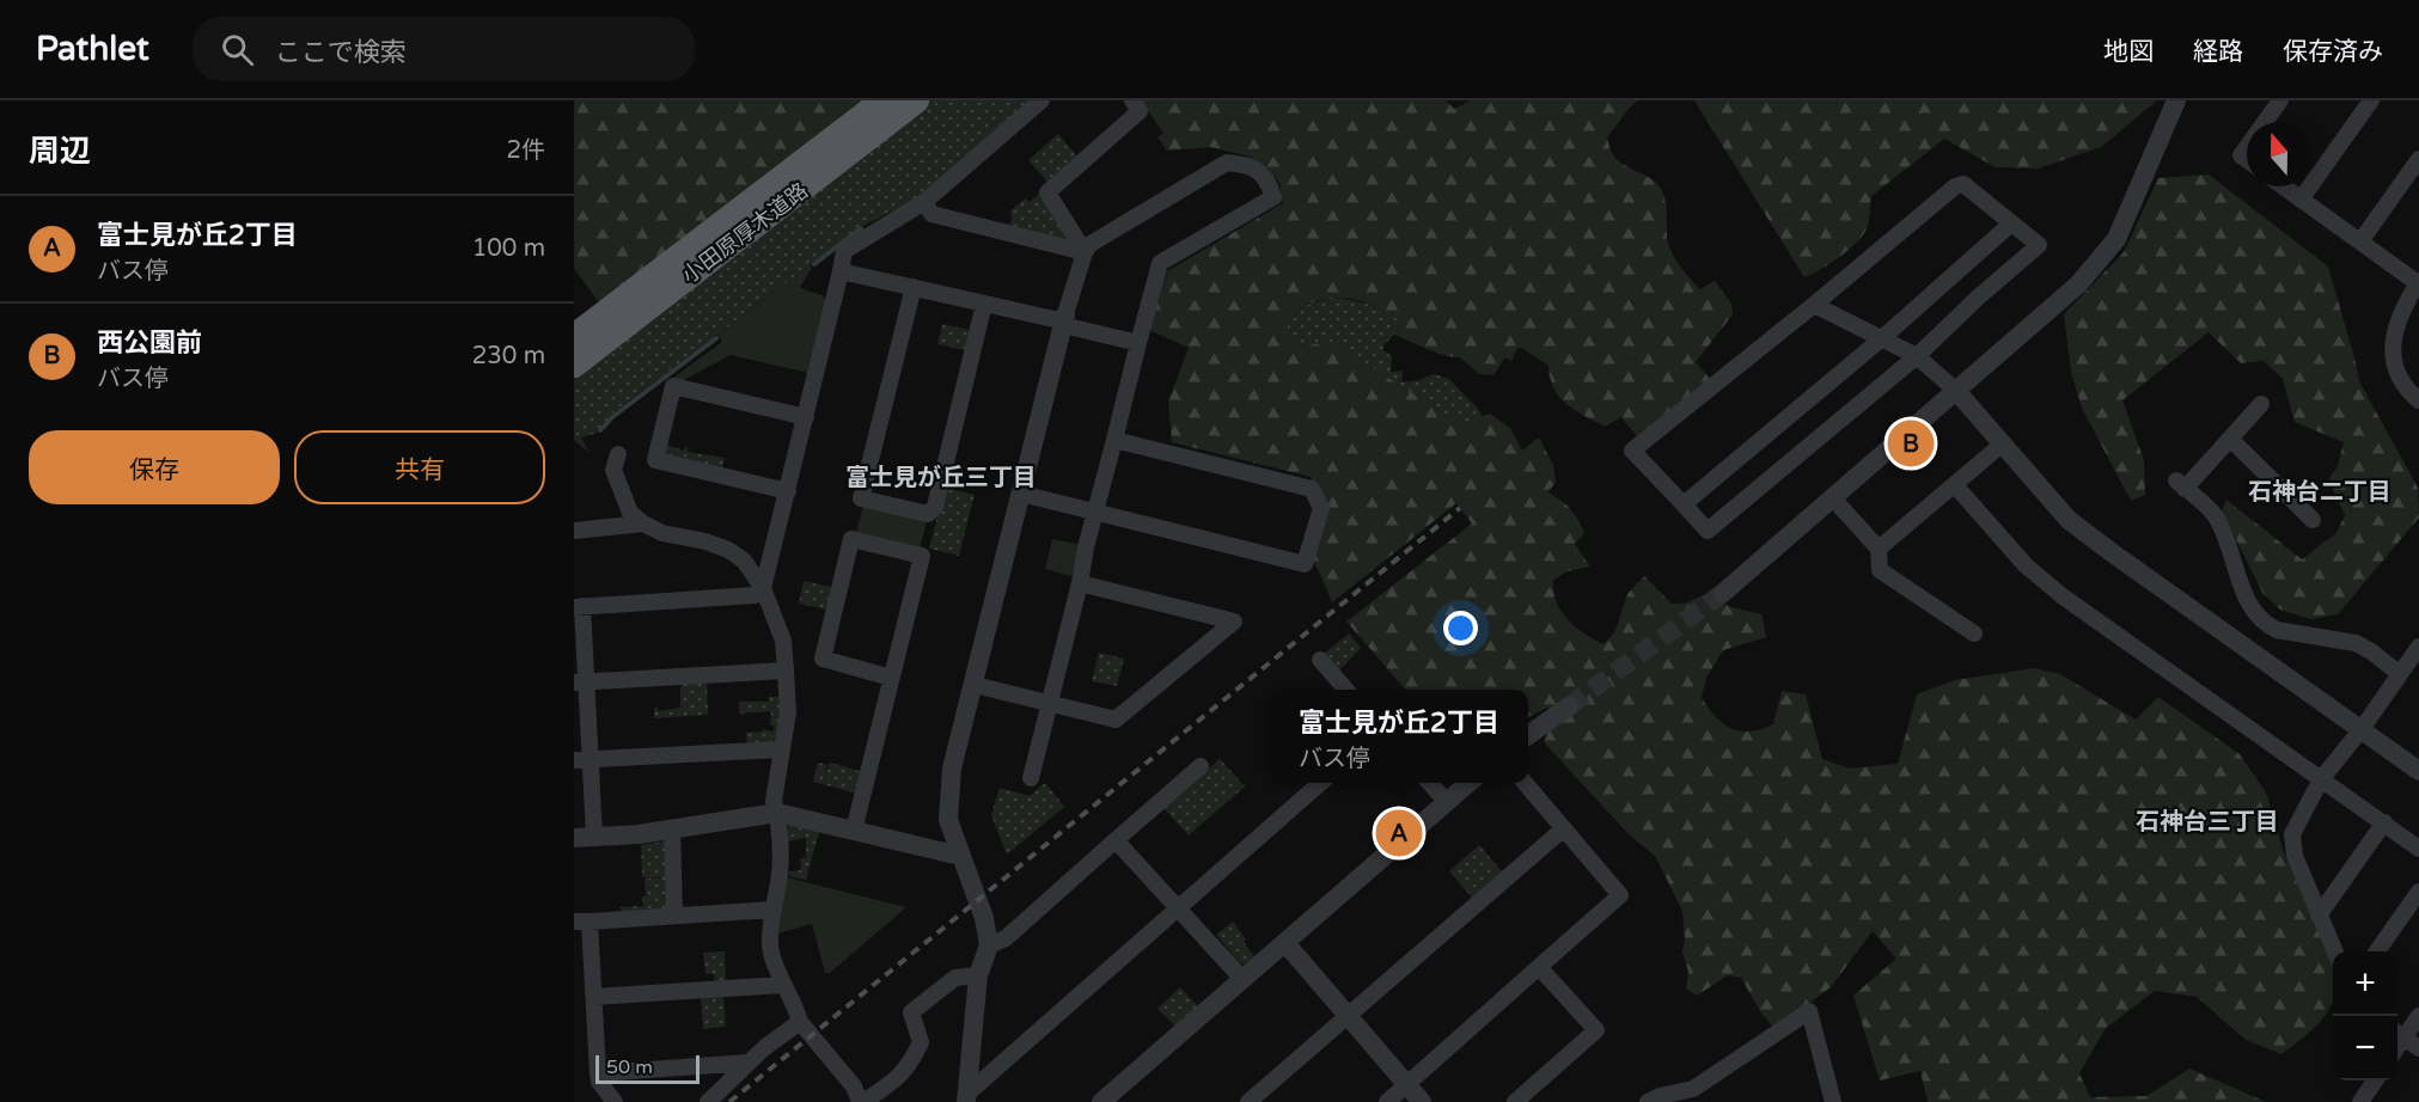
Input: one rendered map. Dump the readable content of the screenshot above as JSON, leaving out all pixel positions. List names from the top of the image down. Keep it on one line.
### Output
{"streets":{"highway":["小田原厚木道路"]},"districts":["富士見が丘三丁目","石神台二丁目","石神台三丁目"],"scale_bar":"50 m","north":"top","page":{"header":"Pathlet","search":"ここで検索","nav":["地図","経路","保存済み"],"heading":["周辺","2件"],"list":[{"mark":"A","name":"富士見が丘2丁目","note":"バス停","value":"100 m"},{"mark":"B","name":"西公園前","note":"バス停","value":"230 m"}],"buttons":["保存","共有"],"pins":["B","A"],"popup":["富士見が丘2丁目","バス停"],"map_buttons":["+","−"],"scale":"50 m"}}
